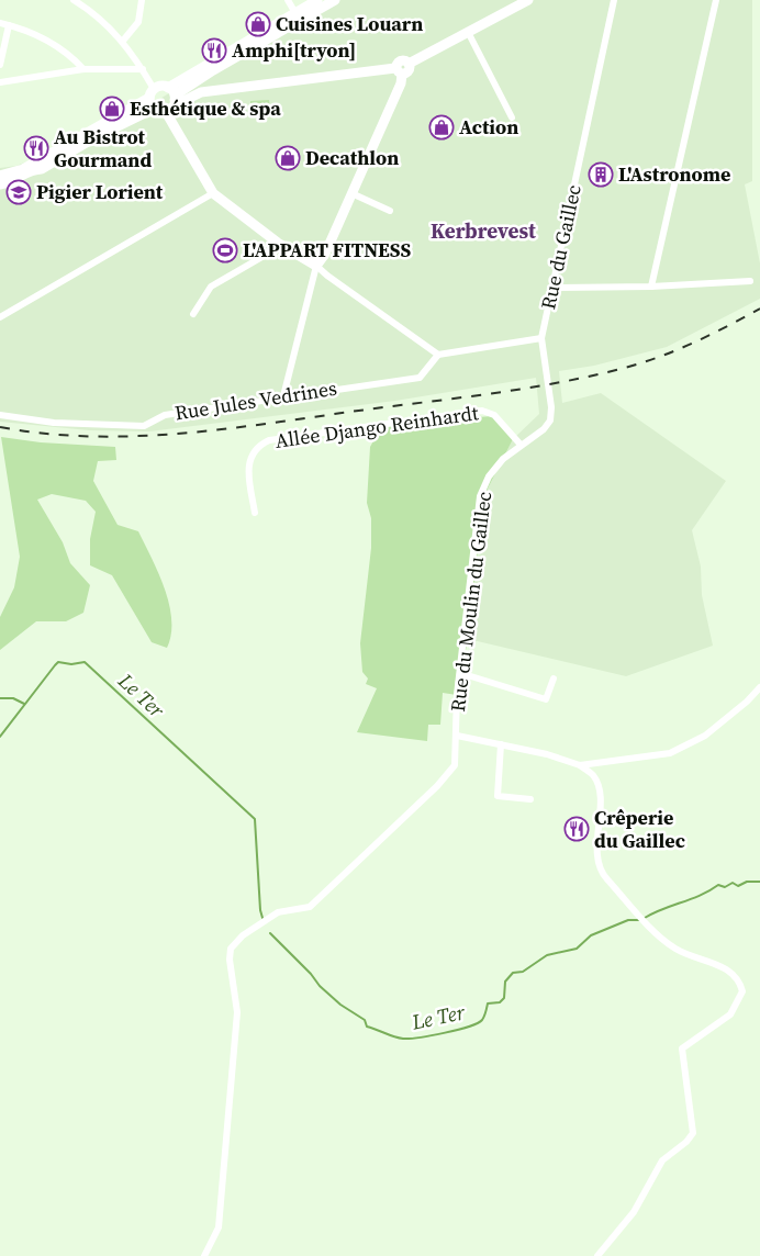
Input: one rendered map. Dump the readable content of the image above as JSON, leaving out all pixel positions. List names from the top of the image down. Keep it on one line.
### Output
{"streets":{"street":["Rue du Gaillec","Rue Jules Vedrines","Allée Django Reinhardt","Rue du Moulin du Gaillec"]},"crossings":[["Rue du Gaillec","Rue du Moulin du Gaillec"],["Allée Django Reinhardt","Rue du Moulin du Gaillec"]],"districts":["Kerbrevest"],"water":["Le Ter"],"places":{"shop":["Cuisines Louarn","Esthétique & spa","Action","Decathlon"],"restaurant":["Amphi[tryon]","Au Bistrot Gourmand","Crêperie du Gaillec"],"building":["L'Astronome"],"school or university":["Pigier Lorient"],"sports":["L'APPART FITNESS"]}}
